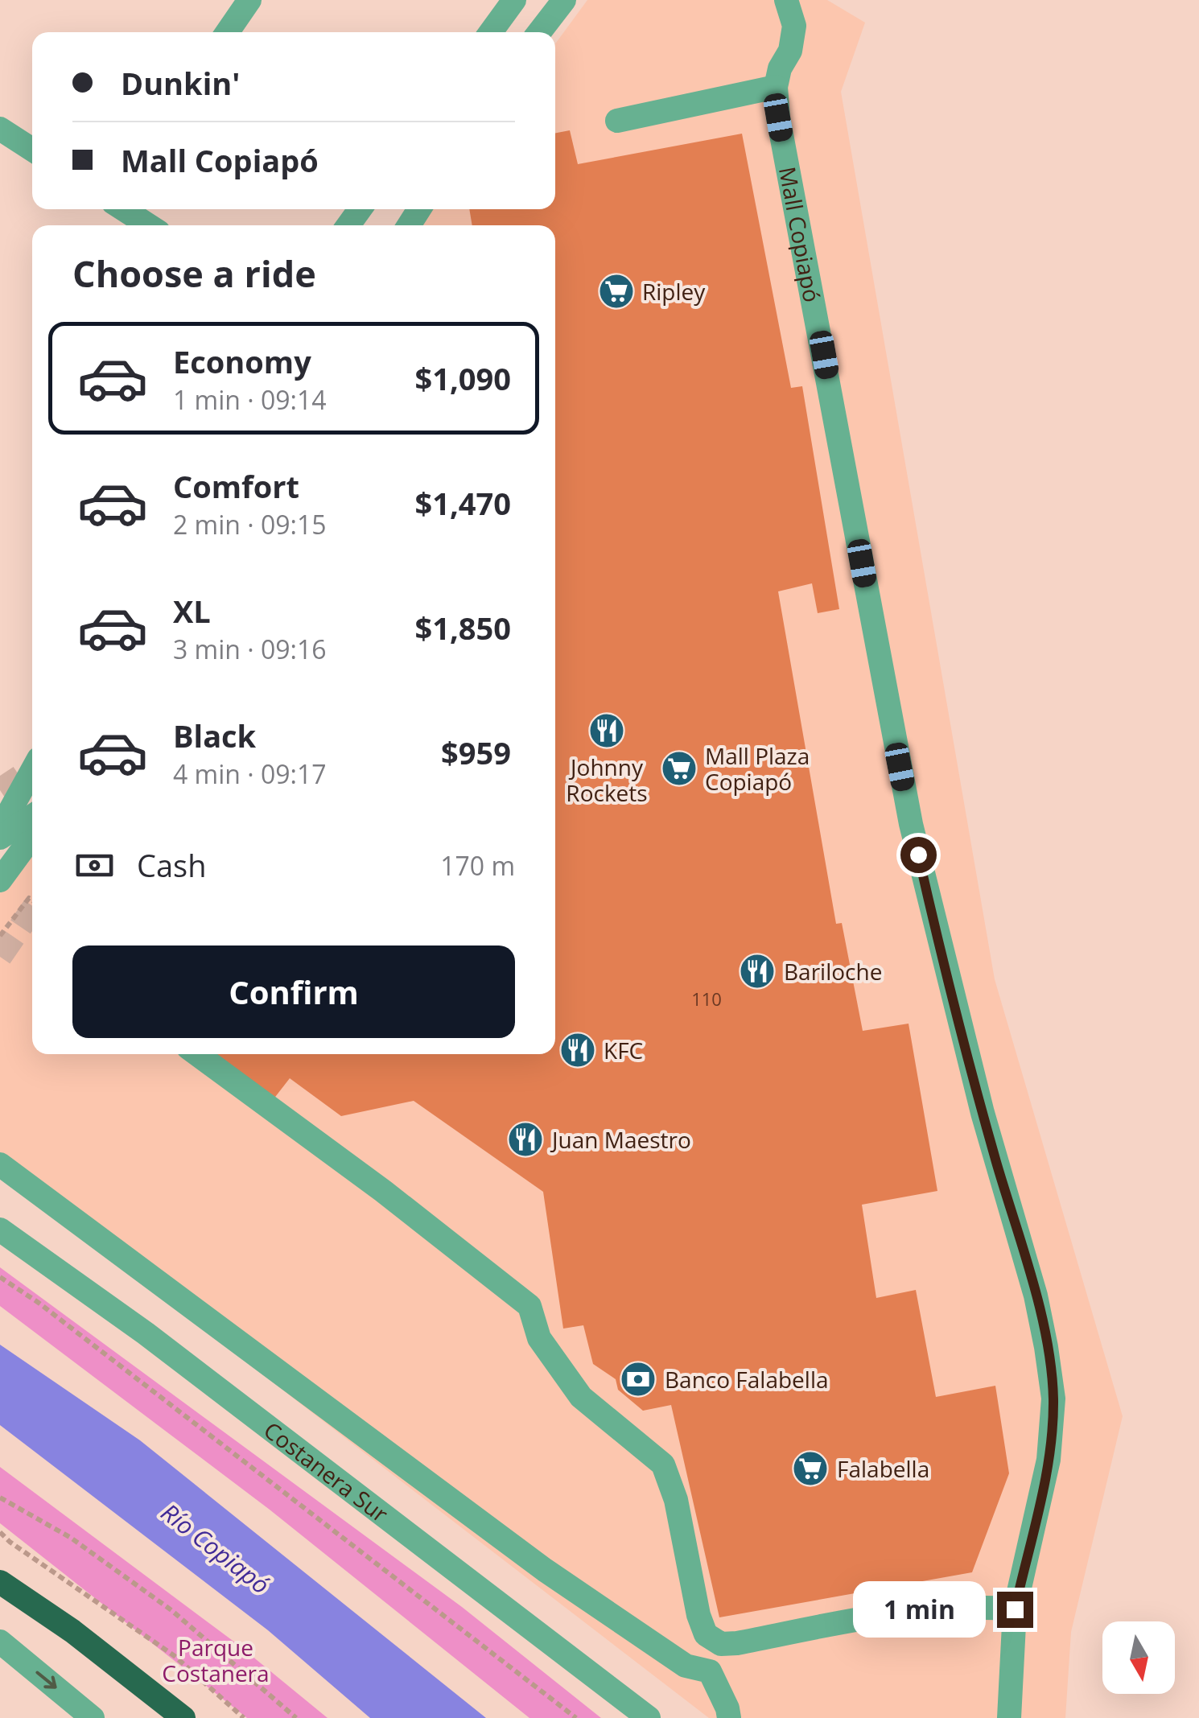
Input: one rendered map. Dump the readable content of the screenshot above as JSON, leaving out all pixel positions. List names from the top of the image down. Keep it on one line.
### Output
{"streets":{"street":["Mall Copiapó","Costanera Sur"]},"water":["Río Copiapó"],"parks":["Parque Costanera"],"places":{"supermarket":["Ripley","Mall Plaza Copiapó","Falabella"],"restaurant":["Johnny Rockets","Bariloche","KFC","Juan Maestro"],"bank":["Banco Falabella"]},"house_numbers":["110"],"north":"bottom","page":{"banner":["Dunkin'","Mall Copiapó"],"heading":"Choose a ride","list":[{"name":"Economy","note":"1 min · 09:14","value":"$1,090"},{"name":"Comfort","note":"2 min · 09:15","value":"$1,470"},{"name":"XL","note":"3 min · 09:16","value":"$1,850"},{"name":"Black","note":"4 min · 09:17","value":"$959"}],"pay":["Cash","170 m"],"buttons":"Confirm","bubble":"1 min"}}
